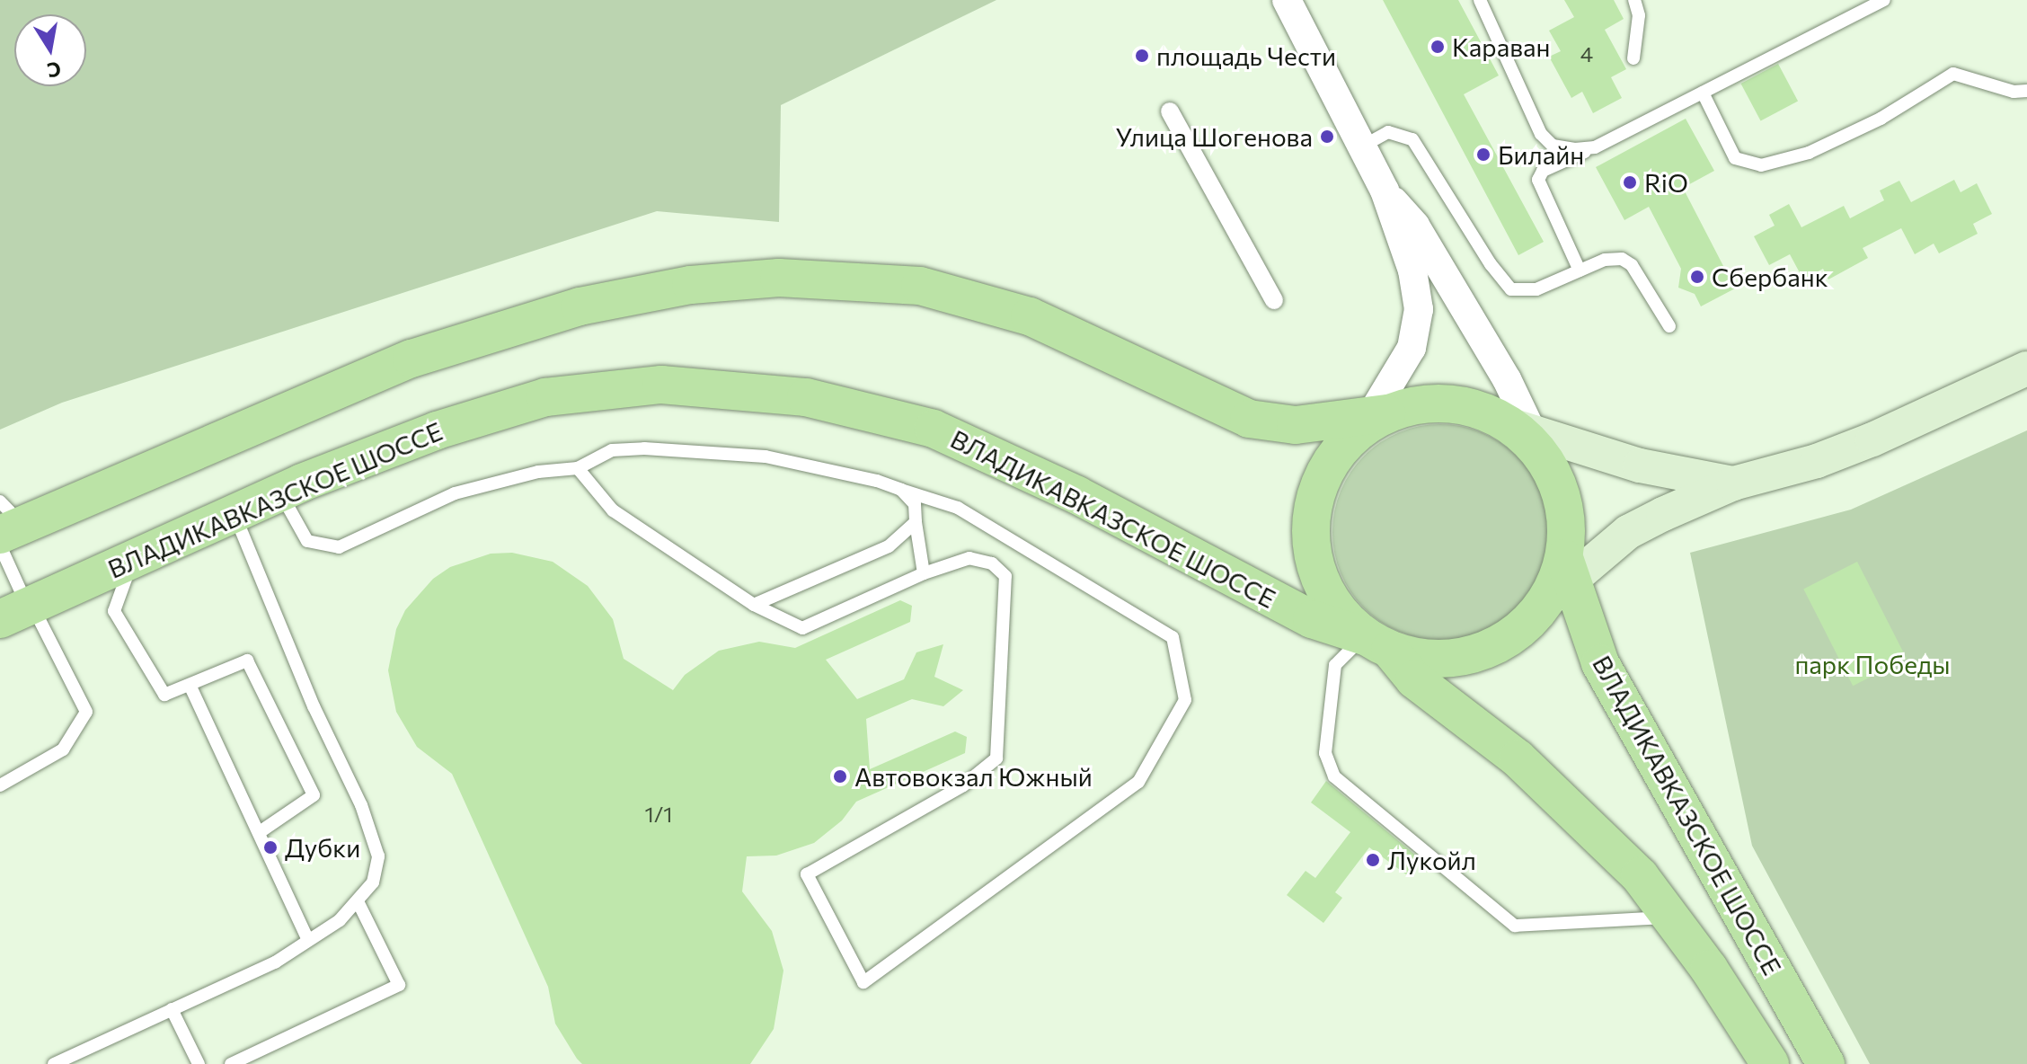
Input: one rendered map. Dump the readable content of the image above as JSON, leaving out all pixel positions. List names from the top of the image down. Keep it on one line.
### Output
{"streets":{"main road":["ВЛАДИКАВКАЗСКОЕ ШОССЕ"]},"parks":["парк Победы"],"places":["Караван","площадь Чести","Улица Шогенова","Билайн","RiO","Сбербанк","Автовокзал Южный","Дубки","Лукойл"],"house_numbers":["4","1/1"],"north":"bottom"}
